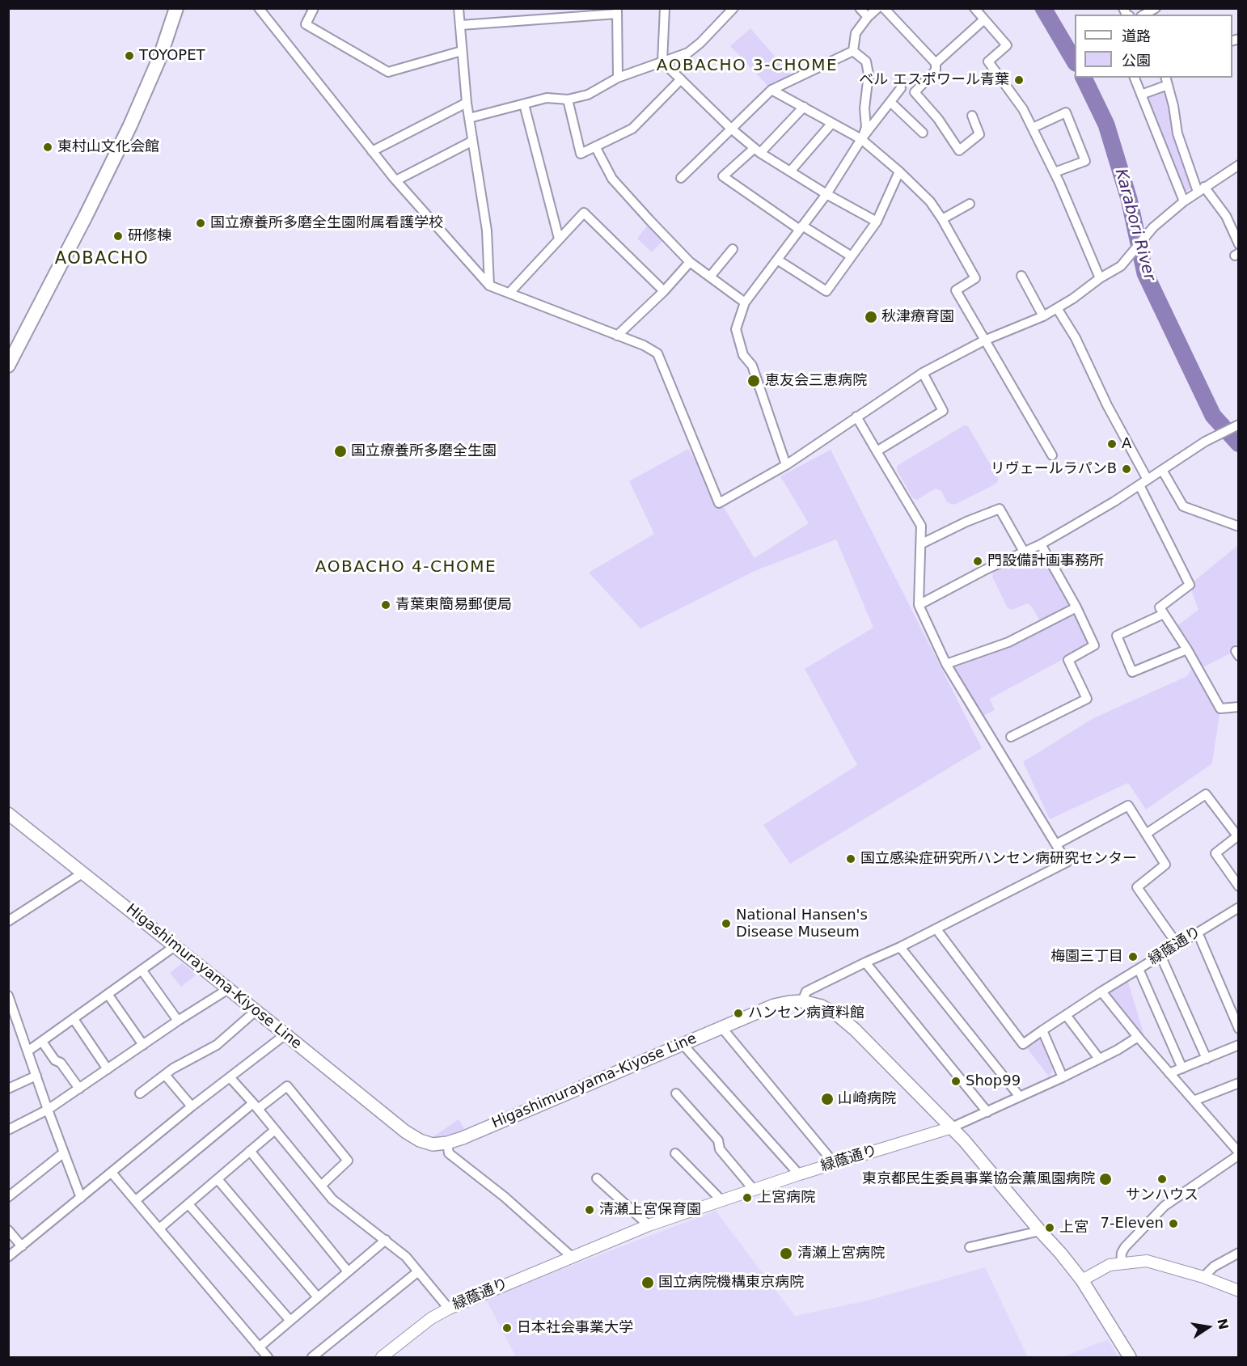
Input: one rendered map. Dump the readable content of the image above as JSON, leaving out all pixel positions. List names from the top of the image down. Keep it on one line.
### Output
{"streets":{"main road":["Higashimurayama-Kiyose Line"],"street":["緑蔭通り"]},"crossings":[["緑蔭通り","Higashimurayama-Kiyose Line"]],"districts":["AOBACHO 3-CHOME","AOBACHO","AOBACHO 4-CHOME"],"water":["Karabori River"],"places":["TOYOPET","ベル エスポワール青葉","東村山文化会館","国立療養所多磨全生園附属看護学校","研修棟","秋津療育園","恵友会三恵病院","A","国立療養所多磨全生園","リヴェールラパンB","門設備計画事務所","青葉東簡易郵便局","国立感染症研究所ハンセン病研究センター","National Hansen's Disease Museum","梅園三丁目","ハンセン病資料館","Shop99","山崎病院","東京都民生委員事業協会薫風園病院","サンハウス","上宮病院","清瀬上宮保育園","7-Eleven","上宮","清瀬上宮病院","国立病院機構東京病院","日本社会事業大学"],"legend":["道路","公園"],"north":"right"}
